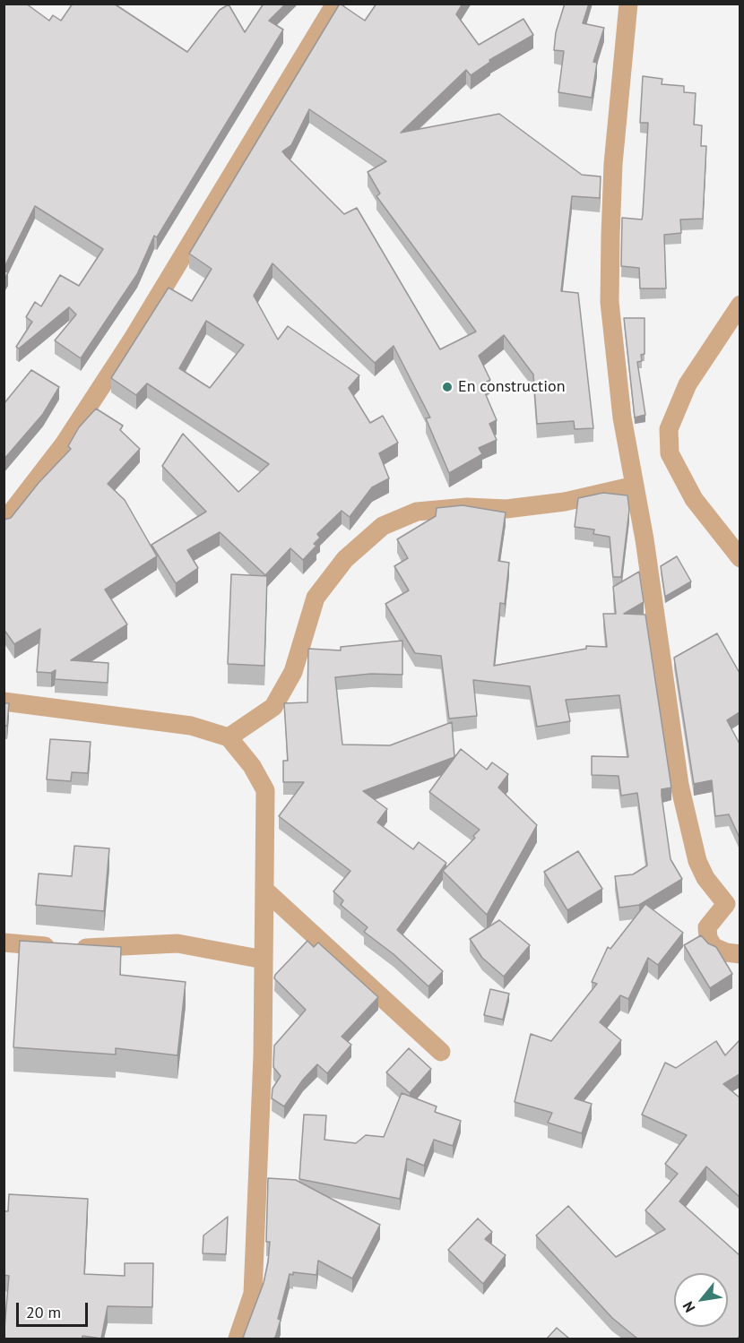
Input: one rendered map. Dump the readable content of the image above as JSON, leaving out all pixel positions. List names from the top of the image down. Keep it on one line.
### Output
{"places":["En construction"],"scale_bar":"20 m","north":"bottom left"}
